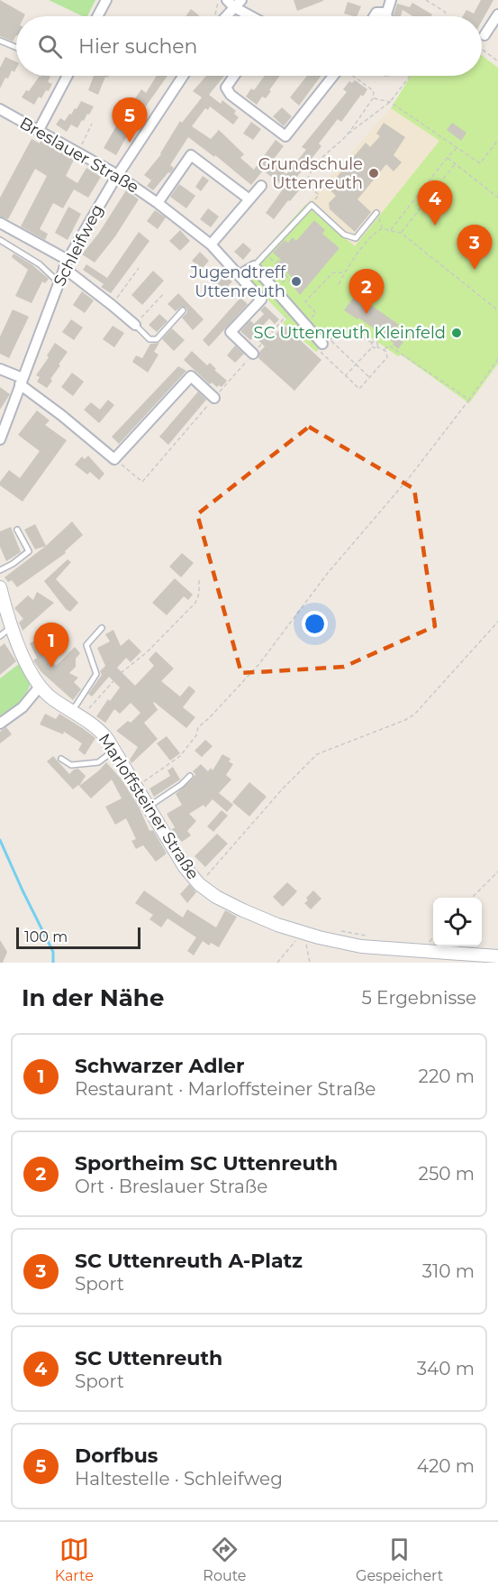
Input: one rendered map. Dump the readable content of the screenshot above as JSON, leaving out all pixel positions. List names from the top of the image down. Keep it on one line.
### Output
{"streets":{"street":["Breslauer Straße","Schleifweg","Marloffsteiner Straße"]},"crossings":[["Breslauer Straße","Schleifweg"]],"places":["Grundschule Uttenreuth","Jugendtreff Uttenreuth","SC Uttenreuth Kleinfeld"],"scale_bar":"100 m","page":{"search":"Hier suchen","pins":["5","4","3","2","1"],"scale":"100 m","heading":["In der Nähe","5 Ergebnisse"],"list":[{"mark":"1","name":"Schwarzer Adler","note":"Restaurant · Marloffsteiner Straße","value":"220 m"},{"mark":"2","name":"Sportheim SC Uttenreuth","note":"Ort · Breslauer Straße","value":"250 m"},{"mark":"3","name":"SC Uttenreuth A-Platz","note":"Sport","value":"310 m"},{"mark":"4","name":"SC Uttenreuth","note":"Sport","value":"340 m"},{"mark":"5","name":"Dorfbus","note":"Haltestelle · Schleifweg","value":"420 m"}],"nav":["Karte","Route","Gespeichert"]}}
